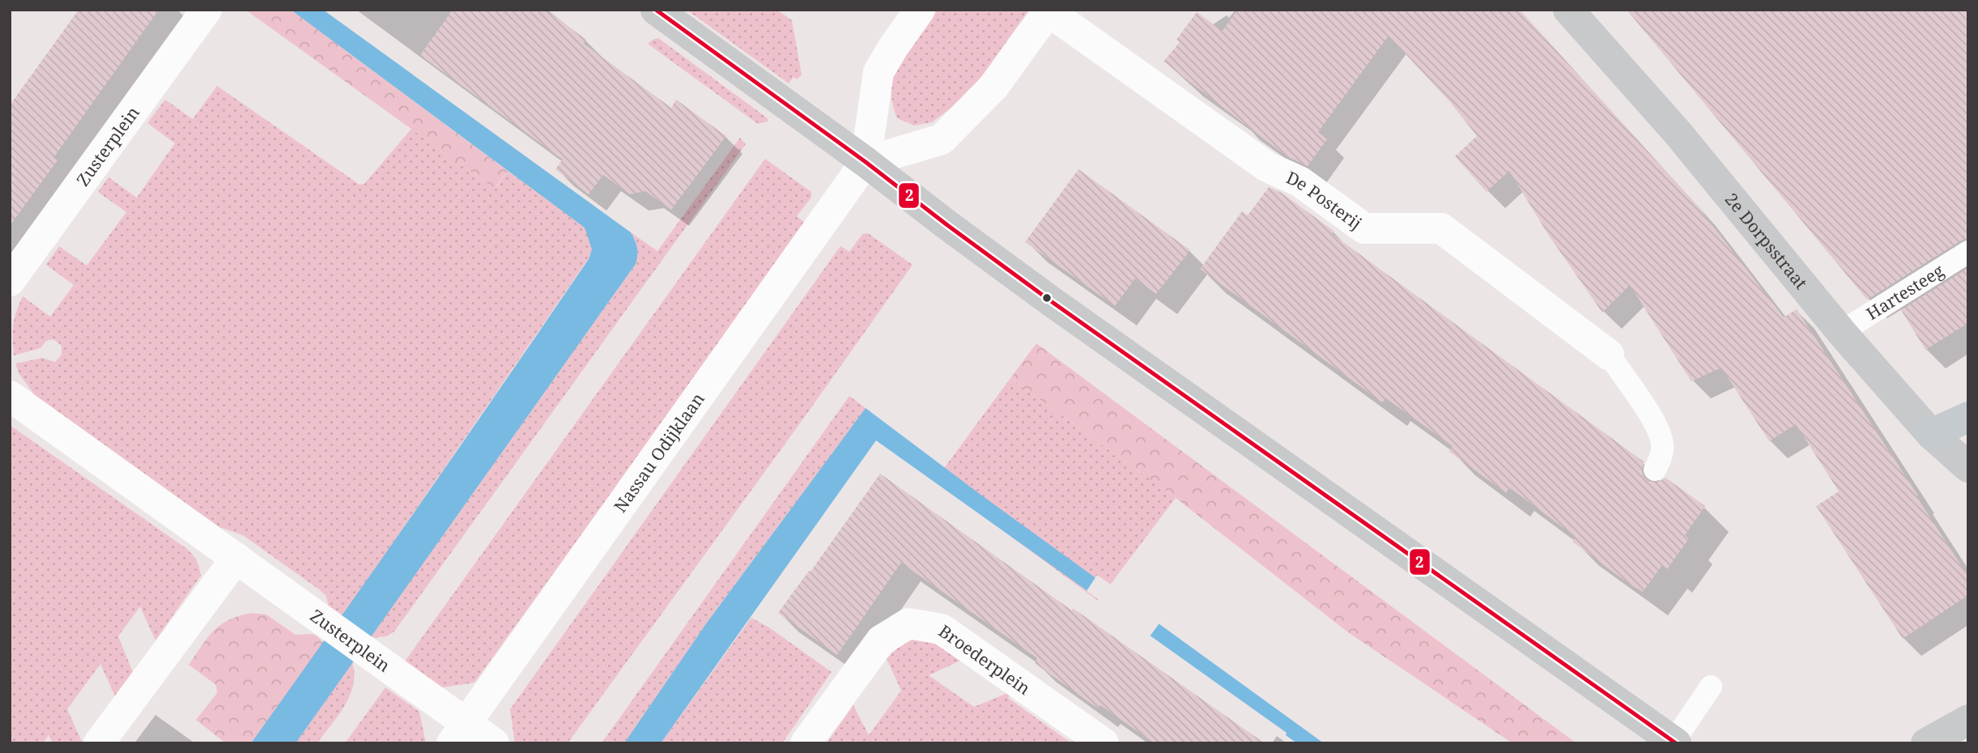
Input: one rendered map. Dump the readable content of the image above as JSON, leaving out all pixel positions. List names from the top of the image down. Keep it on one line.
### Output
{"streets":{"main road":["2e Dorpsstraat"],"street":["Zusterplein","De Posterij","Nassau Odijklaan","Broederplein"],"lane":["Hartesteeg"]},"crossings":[["Zusterplein","Nassau Odijklaan"],["2e Dorpsstraat","Hartesteeg"]],"lines":["transit line 2"]}
